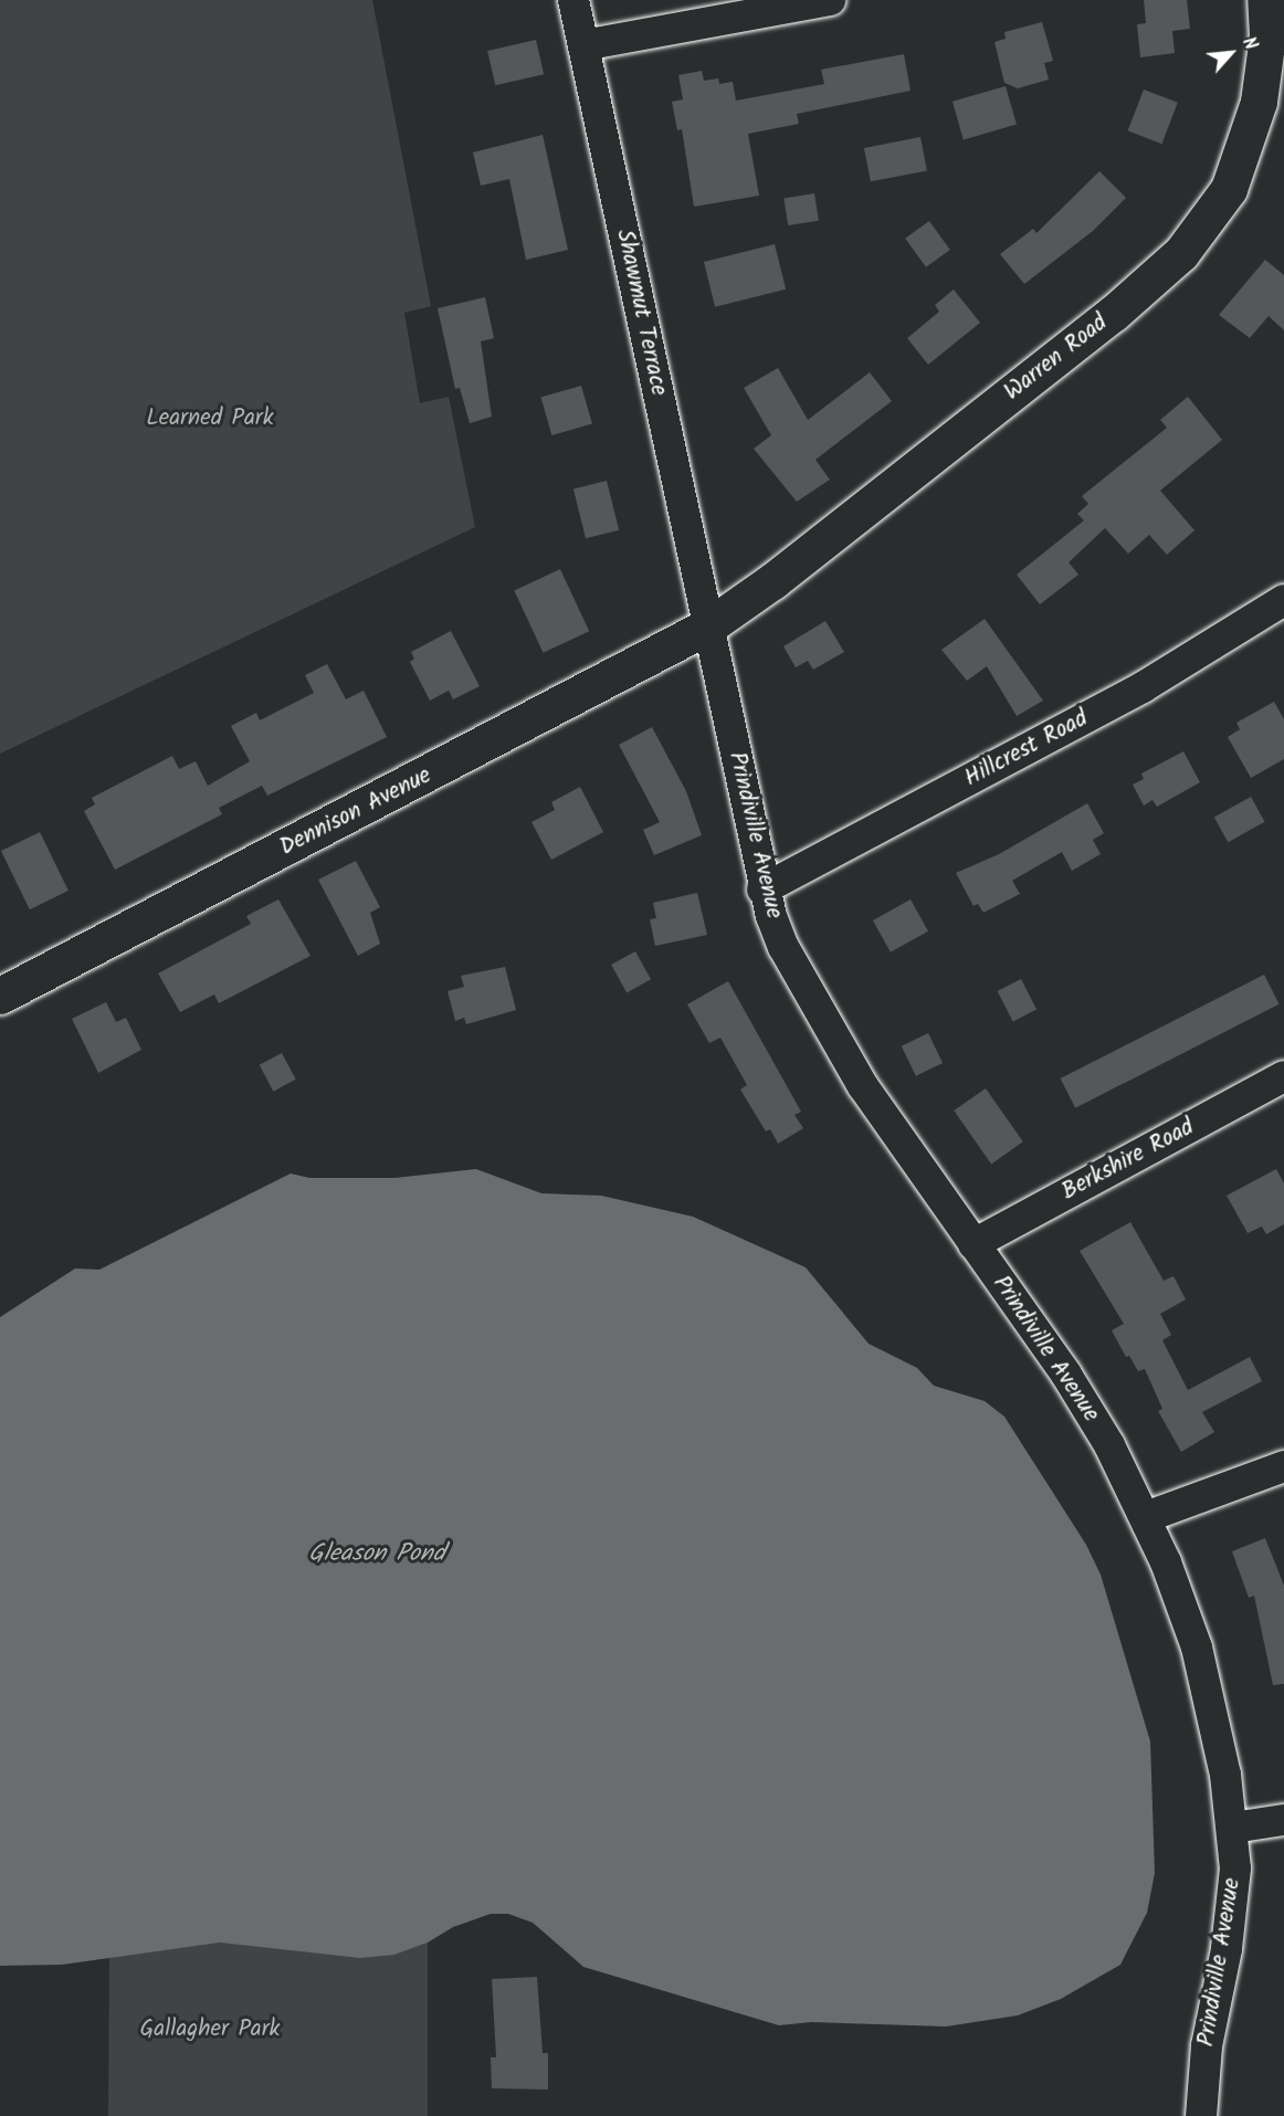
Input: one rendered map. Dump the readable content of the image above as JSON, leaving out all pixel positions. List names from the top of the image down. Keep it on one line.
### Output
{"streets":{"street":["Shawmut Terrace","Warren Road","Hillcrest Road","Dennison Avenue","Prindiville Avenue","Berkshire Road"]},"crossings":[["Shawmut Terrace","Warren Road"],["Shawmut Terrace","Dennison Avenue"],["Shawmut Terrace","Prindiville Avenue"],["Warren Road","Dennison Avenue"],["Warren Road","Prindiville Avenue"],["Hillcrest Road","Prindiville Avenue"],["Dennison Avenue","Prindiville Avenue"],["Prindiville Avenue","Berkshire Road"]],"water":["Gleason Pond"],"parks":["Learned Park","Gallagher Park"],"north":"top right"}
